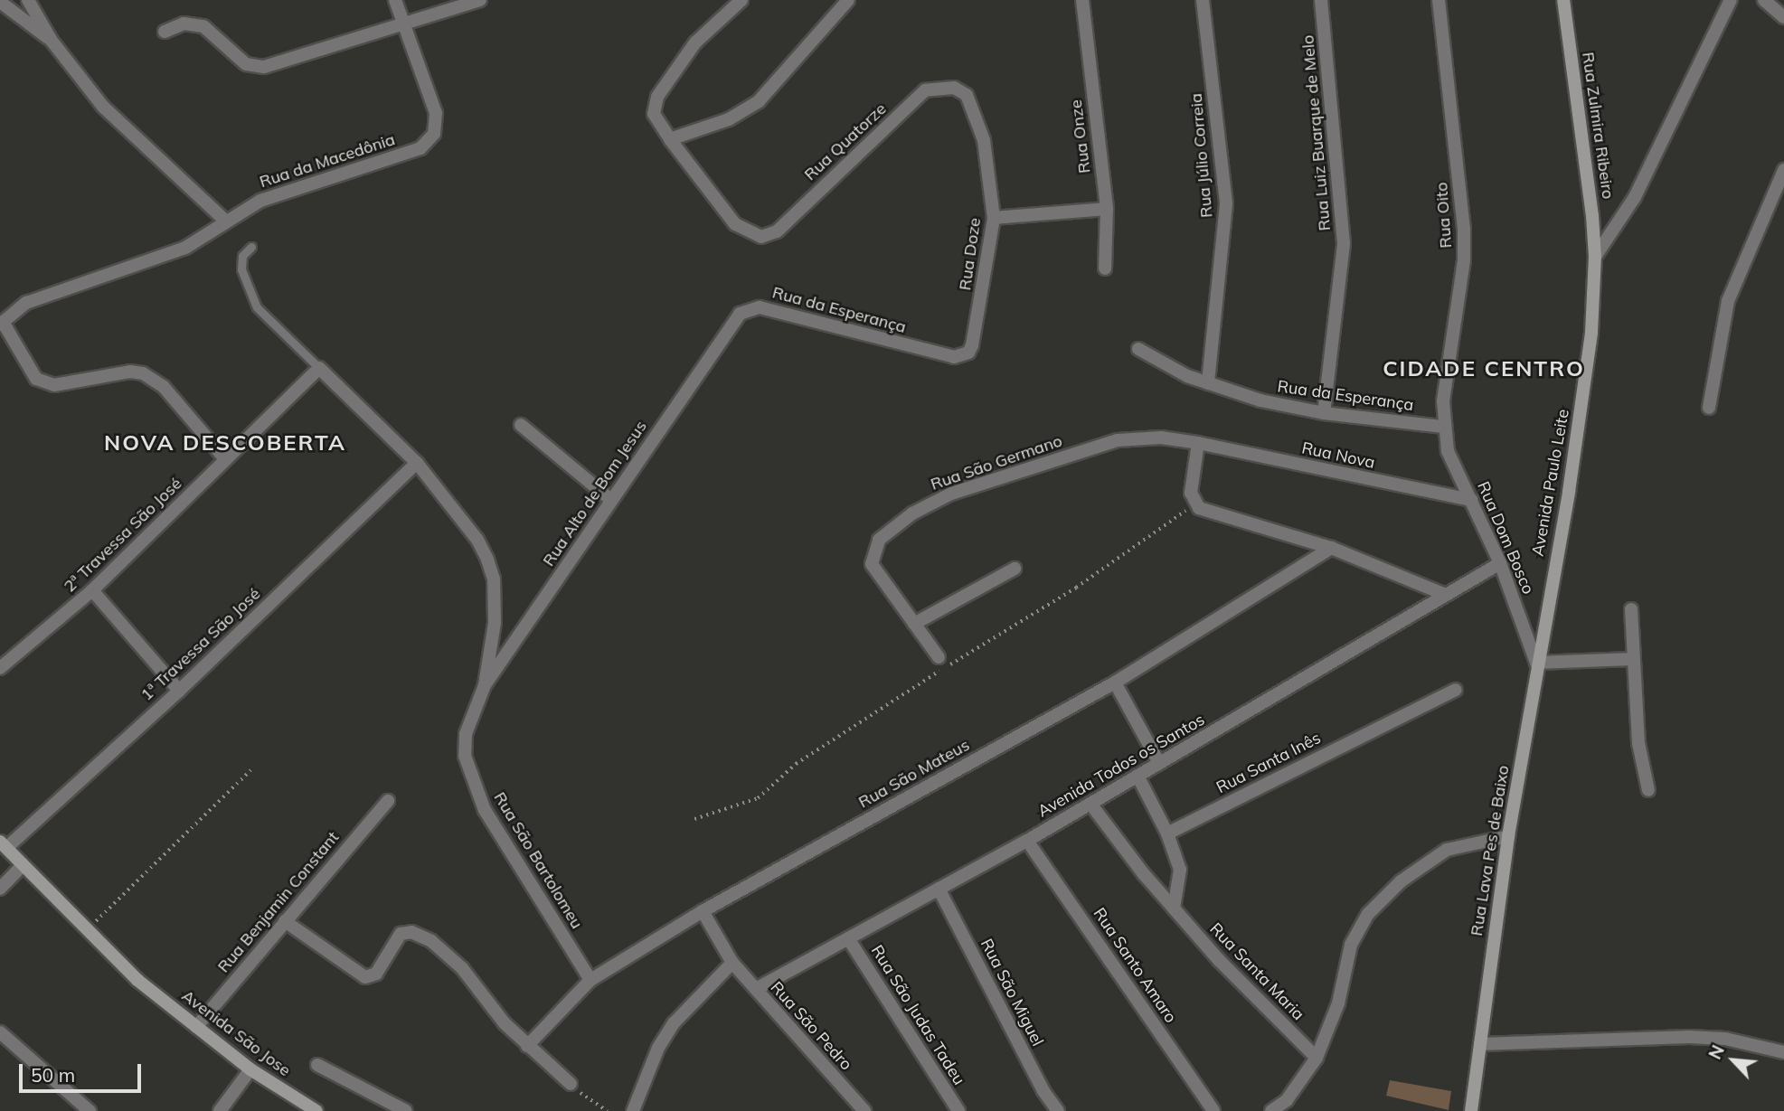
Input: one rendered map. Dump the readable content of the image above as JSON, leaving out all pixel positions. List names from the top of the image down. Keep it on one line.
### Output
{"streets":{"street":["Rua Zulmira Ribeiro","Rua Luiz Buarque de Melo","Rua Onze","Rua Quatorze","Rua Júlio Correia","Rua da Macedônia","Rua Oito","Rua Doze","Rua da Esperança","Rua Nova","Rua São Germano","Avenida Paulo Leite","Rua Alto de Bom Jesus","2ª Travessa São José","Rua Dom Bosco","1ª Travessa São José","Rua Santa Inês","Avenida Todos os Santos","Rua São Mateus","Rua Lava Pes de Baixo","Rua São Bartolomeu","Rua Benjamin Constant","Rua Santo Amaro","Rua Santa Maria","Rua São Miguel","Rua São Judas Tadeu","Rua São Pedro","Avenida São Jose"]},"crossings":[["Rua Zulmira Ribeiro","Avenida Paulo Leite"],["Rua Luiz Buarque de Melo","Rua da Esperança"],["Rua Quatorze","Rua Doze"],["Rua Júlio Correia","Rua da Esperança"],["Rua Oito","Rua da Esperança"],["Rua Oito","Rua Dom Bosco"],["Rua Doze","Rua da Esperança"],["Rua da Esperança","Rua Alto de Bom Jesus"],["Rua da Esperança","Rua Dom Bosco"],["Rua Nova","Rua São Germano"],["Rua Nova","Rua Dom Bosco"],["Avenida Paulo Leite","Rua Dom Bosco"],["Avenida Paulo Leite","Rua Lava Pes de Baixo"],["Rua Alto de Bom Jesus","Rua São Bartolomeu"],["Rua Dom Bosco","Avenida Todos os Santos"],["Rua Dom Bosco","Rua Lava Pes de Baixo"],["Avenida Todos os Santos","Rua Santo Amaro"],["Avenida Todos os Santos","Rua Santa Maria"],["Avenida Todos os Santos","Rua São Miguel"],["Avenida Todos os Santos","Rua São Judas Tadeu"],["Avenida Todos os Santos","Rua São Pedro"],["Rua São Mateus","Rua São Bartolomeu"],["Rua São Mateus","Rua São Pedro"],["Rua Benjamin Constant","Avenida São Jose"]],"districts":["CIDADE CENTRO","NOVA DESCOBERTA"],"scale_bar":"50 m","north":"top left"}
